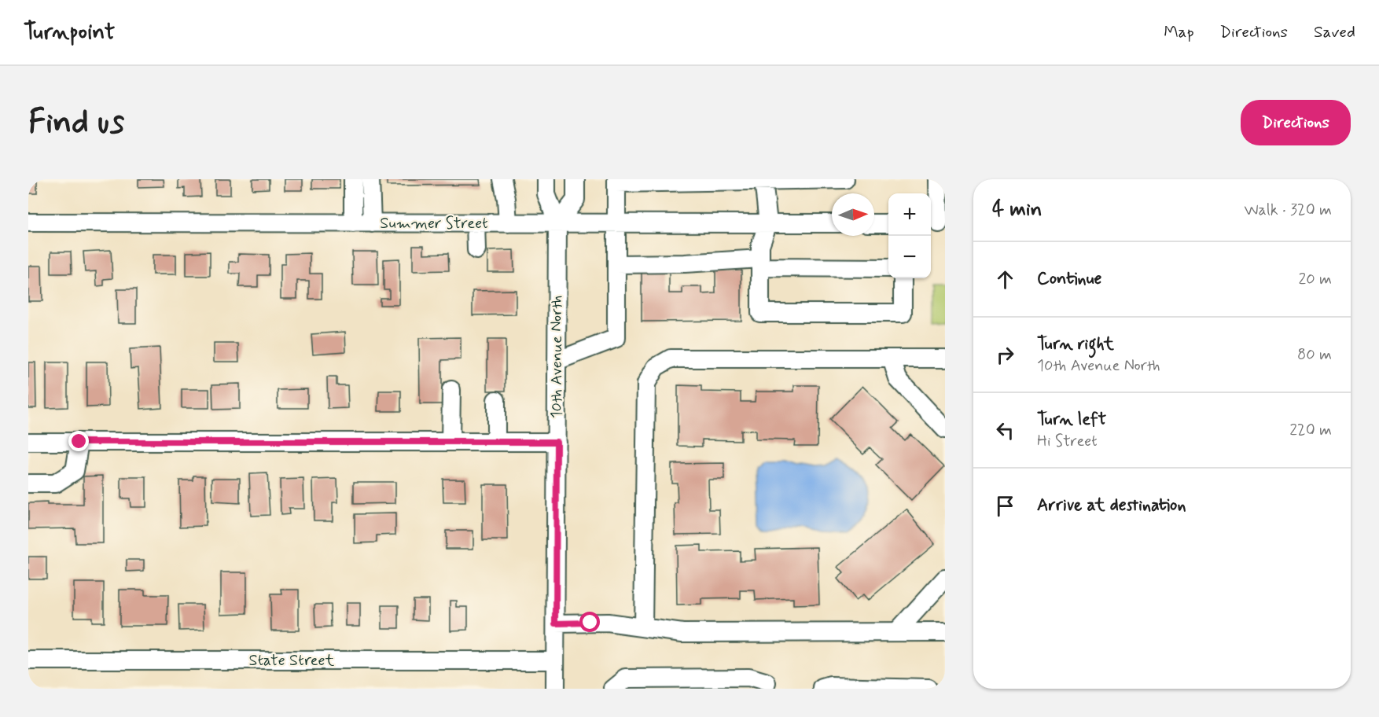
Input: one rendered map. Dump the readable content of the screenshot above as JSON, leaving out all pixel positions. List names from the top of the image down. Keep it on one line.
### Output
{"streets":{"street":["Summer Street","10th Avenue North","State Street"]},"crossings":[["Summer Street","10th Avenue North"],["10th Avenue North","State Street"]],"north":"right","page":{"header":"Turnpoint","nav":["Map","Directions","Saved"],"buttons":"Directions","title":"Find us","heading":["4 min","Walk · 320 m"],"map_buttons":["+","−"],"list":[["Continue","20 m"],["Turn right","10th Avenue North","80 m"],["Turn left","Hi Street","220 m"],"Arrive at destination"]}}
